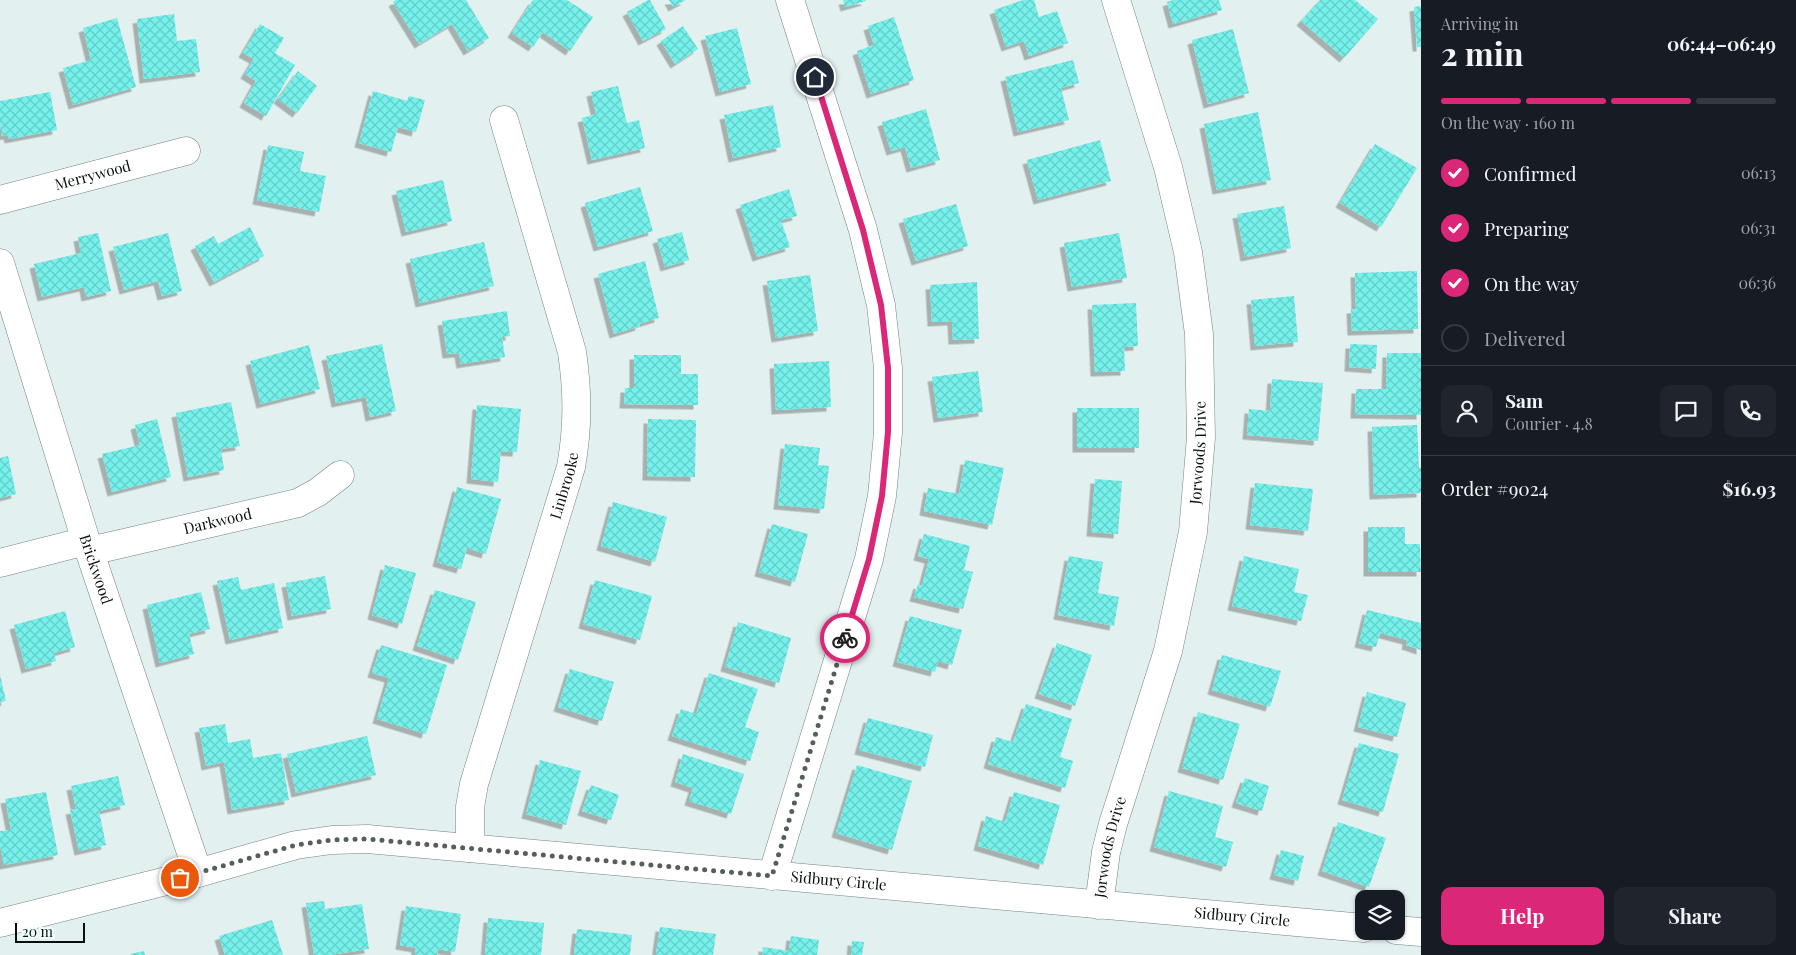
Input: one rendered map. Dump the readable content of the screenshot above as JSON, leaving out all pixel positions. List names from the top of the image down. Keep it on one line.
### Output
{"streets":{"street":["Merrywood","Jorwoods Drive","Linbrooke","Darkwood","Brickwood","Sidbury Circle"]},"crossings":[["Jorwoods Drive","Sidbury Circle"],["Linbrooke","Sidbury Circle"],["Darkwood","Brickwood"],["Brickwood","Sidbury Circle"]],"scale_bar":"20 m","page":{"heading":["2 min","Arriving in","06:44–06:49"],"panel":["Sam","Courier · 4.8","Order #9024","$16.93"],"bar":"On the way · 160 m","list":[["Confirmed","06:13"],["Preparing","06:31"],["On the way","06:36"],"Delivered"],"buttons":["Help","Share"],"scale":"20 m"}}
